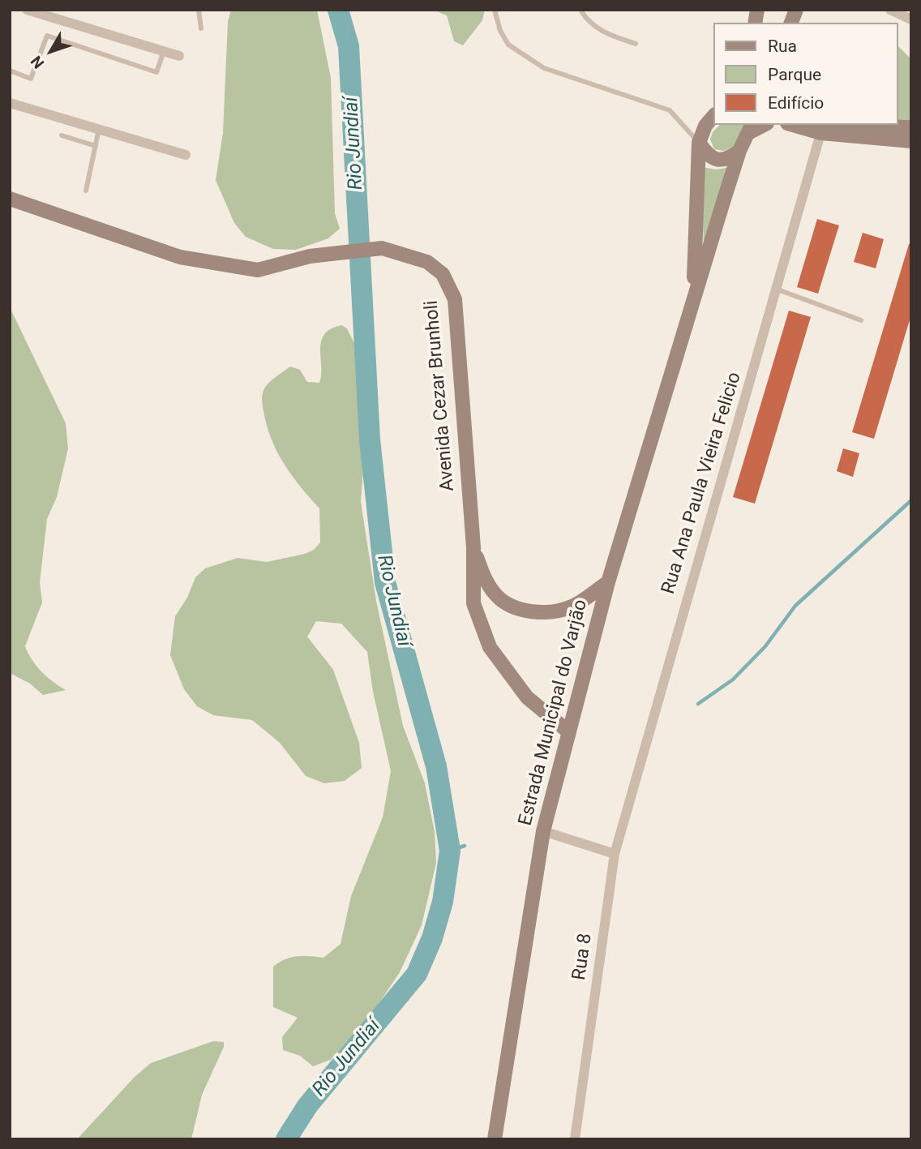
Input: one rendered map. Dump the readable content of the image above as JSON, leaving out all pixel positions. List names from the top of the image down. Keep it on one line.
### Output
{"streets":{"main road":["Avenida Cezar Brunholi","Estrada Municipal do Varjão"],"street":["Rua Ana Paula Vieira Felicio","Rua 8"]},"crossings":[["Avenida Cezar Brunholi","Estrada Municipal do Varjão"],["Rua Ana Paula Vieira Felicio","Rua 8"]],"water":["Rio Jundiaí"],"legend":["Rua","Parque","Edifício"],"north":"bottom left"}
